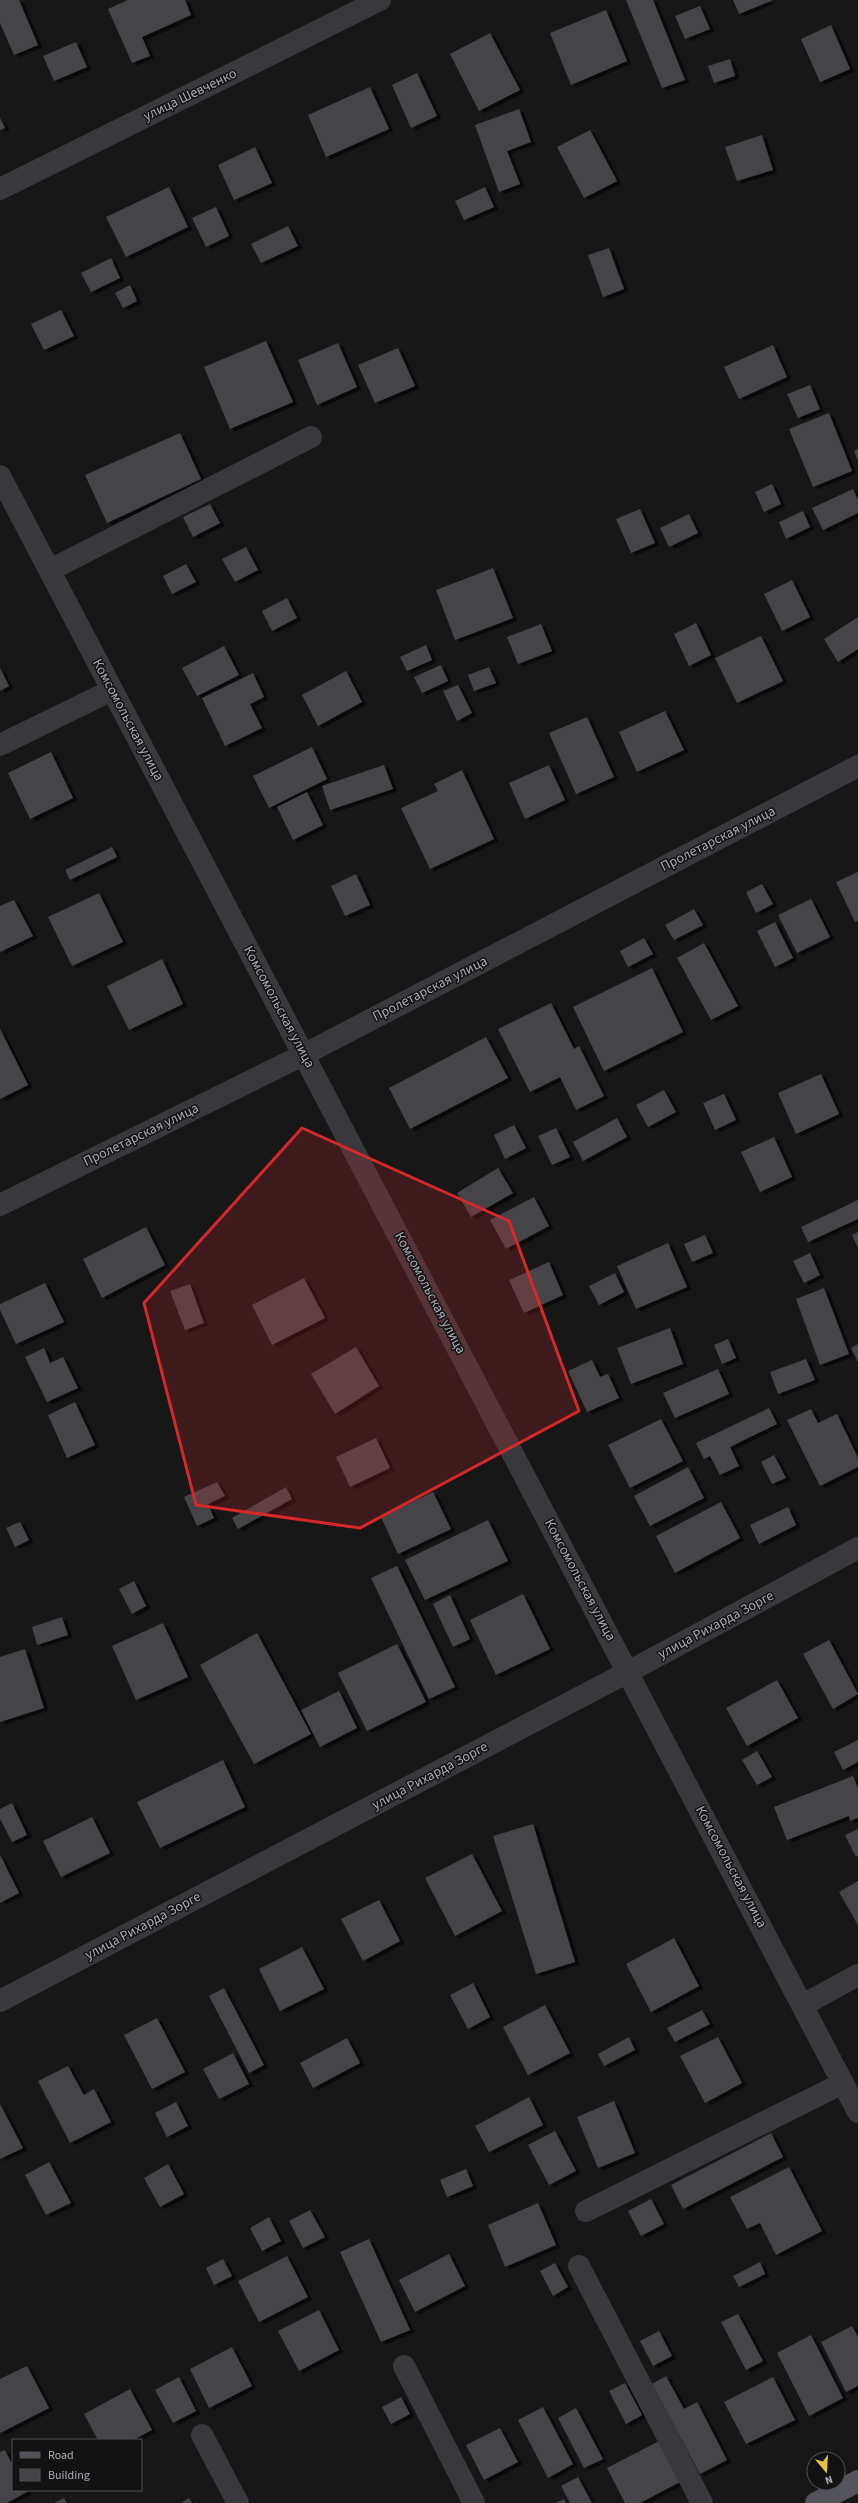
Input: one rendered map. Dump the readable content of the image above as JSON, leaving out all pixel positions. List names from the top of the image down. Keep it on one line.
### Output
{"streets":{"street":["улица Шевченко","Комсомольская улица","Пролетарская улица","улица Рихарда Зорге"]},"crossings":[["Комсомольская улица","Пролетарская улица"],["Комсомольская улица","улица Рихарда Зорге"]],"legend":["Road","Building"],"north":"bottom"}
